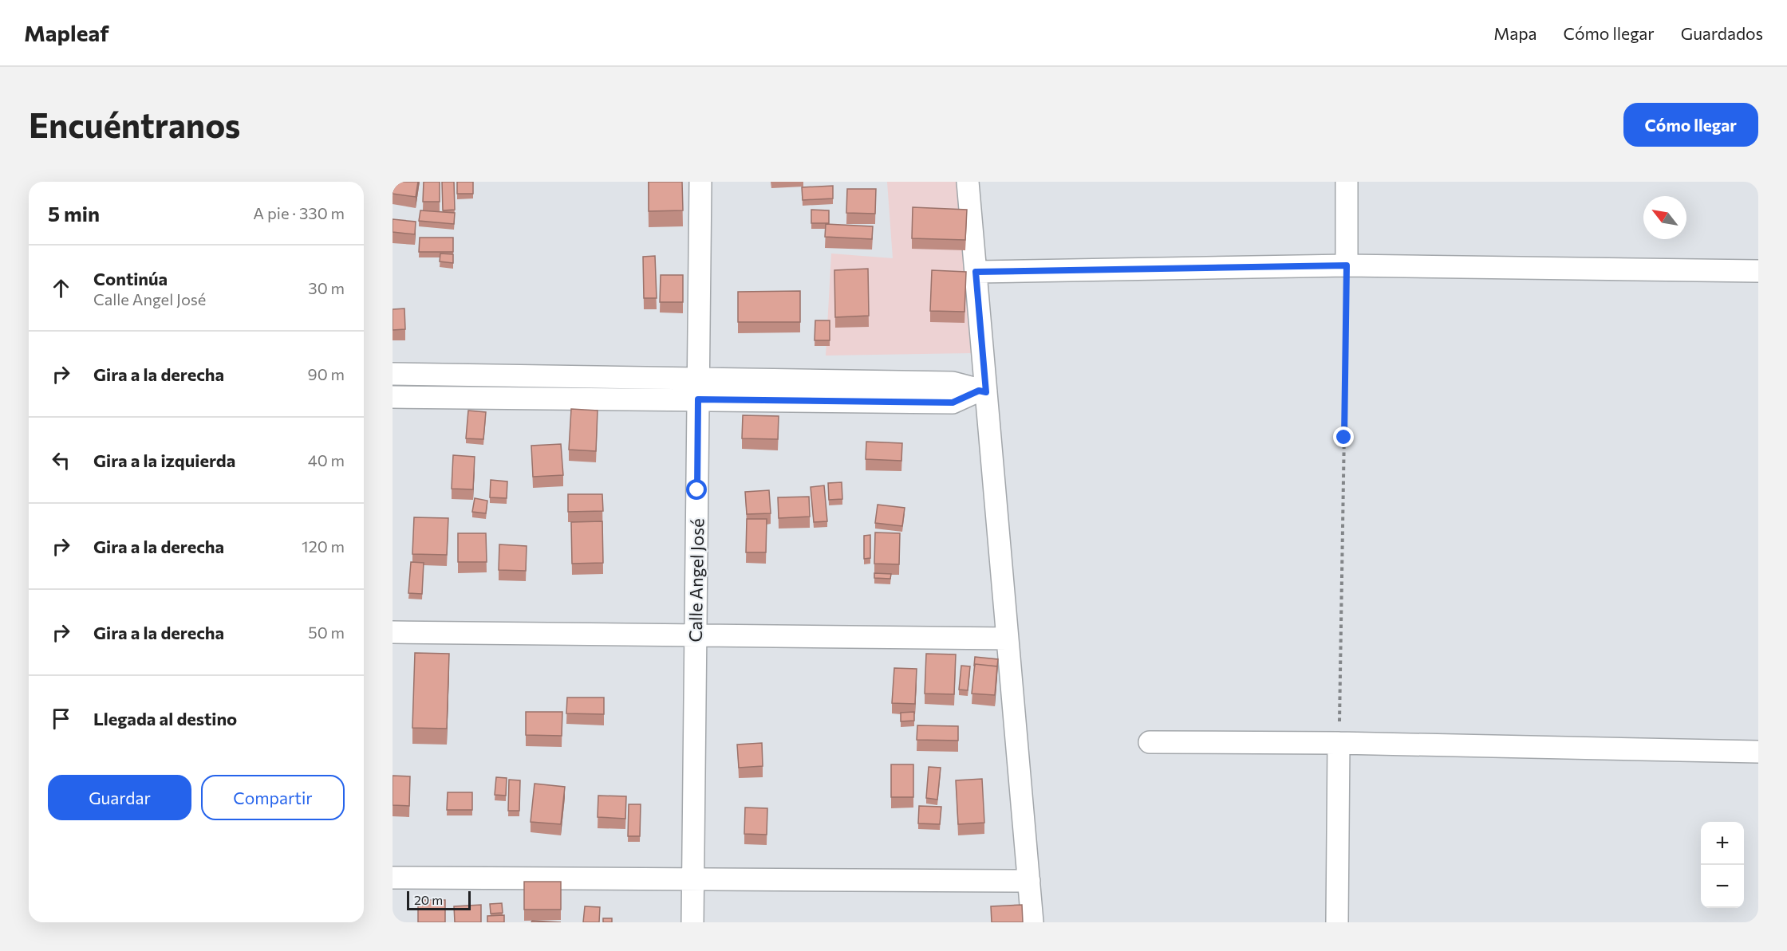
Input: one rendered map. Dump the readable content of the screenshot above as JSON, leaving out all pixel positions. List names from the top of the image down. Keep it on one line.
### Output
{"streets":{"street":["Calle Angel José"]},"scale_bar":"20 m","north":"top left","page":{"header":"Mapleaf","nav":["Mapa","Cómo llegar","Guardados"],"buttons":["Cómo llegar",["Guardar","Compartir"]],"title":"Encuéntranos","heading":["5 min","A pie · 330 m"],"list":[["Continúa","Calle Angel José","30 m"],["Gira a la derecha","90 m"],["Gira a la izquierda","40 m"],["Gira a la derecha","120 m"],["Gira a la derecha","50 m"],"Llegada al destino"],"map_buttons":["+","−"],"scale":"20 m"}}
